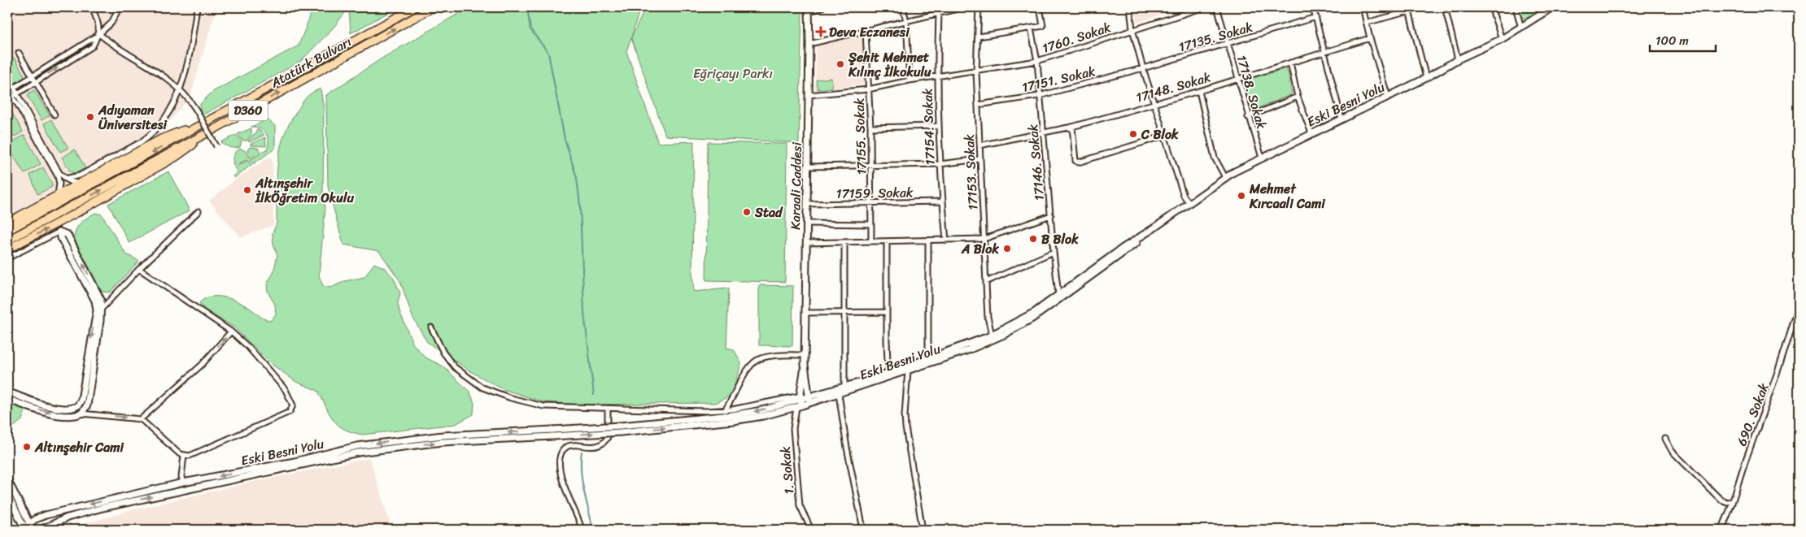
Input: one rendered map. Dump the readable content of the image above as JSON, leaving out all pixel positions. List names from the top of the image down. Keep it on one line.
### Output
{"streets":{"highway":["Atatürk Bulvarı","D360"],"main road":["Eski Besni Yolu","Karaali Caddesi"],"street":["17135. Sokak","1760. Sokak","17151. Sokak","17148. Sokak","17138. Sokak","17154. Sokak","17155. Sokak","17146. Sokak","17153. Sokak","17159. Sokak","690. Sokak","1. Sokak"]},"crossings":[["17135. Sokak","17151. Sokak"],["17135. Sokak","17138. Sokak"],["1760. Sokak","17154. Sokak"],["1760. Sokak","17155. Sokak"],["1760. Sokak","17146. Sokak"],["1760. Sokak","17153. Sokak"],["1760. Sokak","Karaali Caddesi"],["17151. Sokak","17146. Sokak"],["17151. Sokak","17153. Sokak"],["17148. Sokak","17138. Sokak"],["17148. Sokak","17146. Sokak"],["17148. Sokak","17153. Sokak"],["17138. Sokak","Eski Besni Yolu"],["Eski Besni Yolu","17146. Sokak"],["Eski Besni Yolu","17153. Sokak"],["Eski Besni Yolu","1. Sokak"],["17154. Sokak","17159. Sokak"],["17155. Sokak","17159. Sokak"],["Karaali Caddesi","17159. Sokak"]],"parks":["Eğriçayı Parkı"],"places":{"health":["Deva Eczanesi"],"other":["Şehit Mehmet Kılınç İlkokulu","Adıyaman Üniversitesi","C Blok","Altınşehir İlkÖğretim Okulu","Mehmet Kırcaali Cami","Stad","B Blok","A Blok","Altınşehir Cami"]},"scale_bar":"100 m"}
